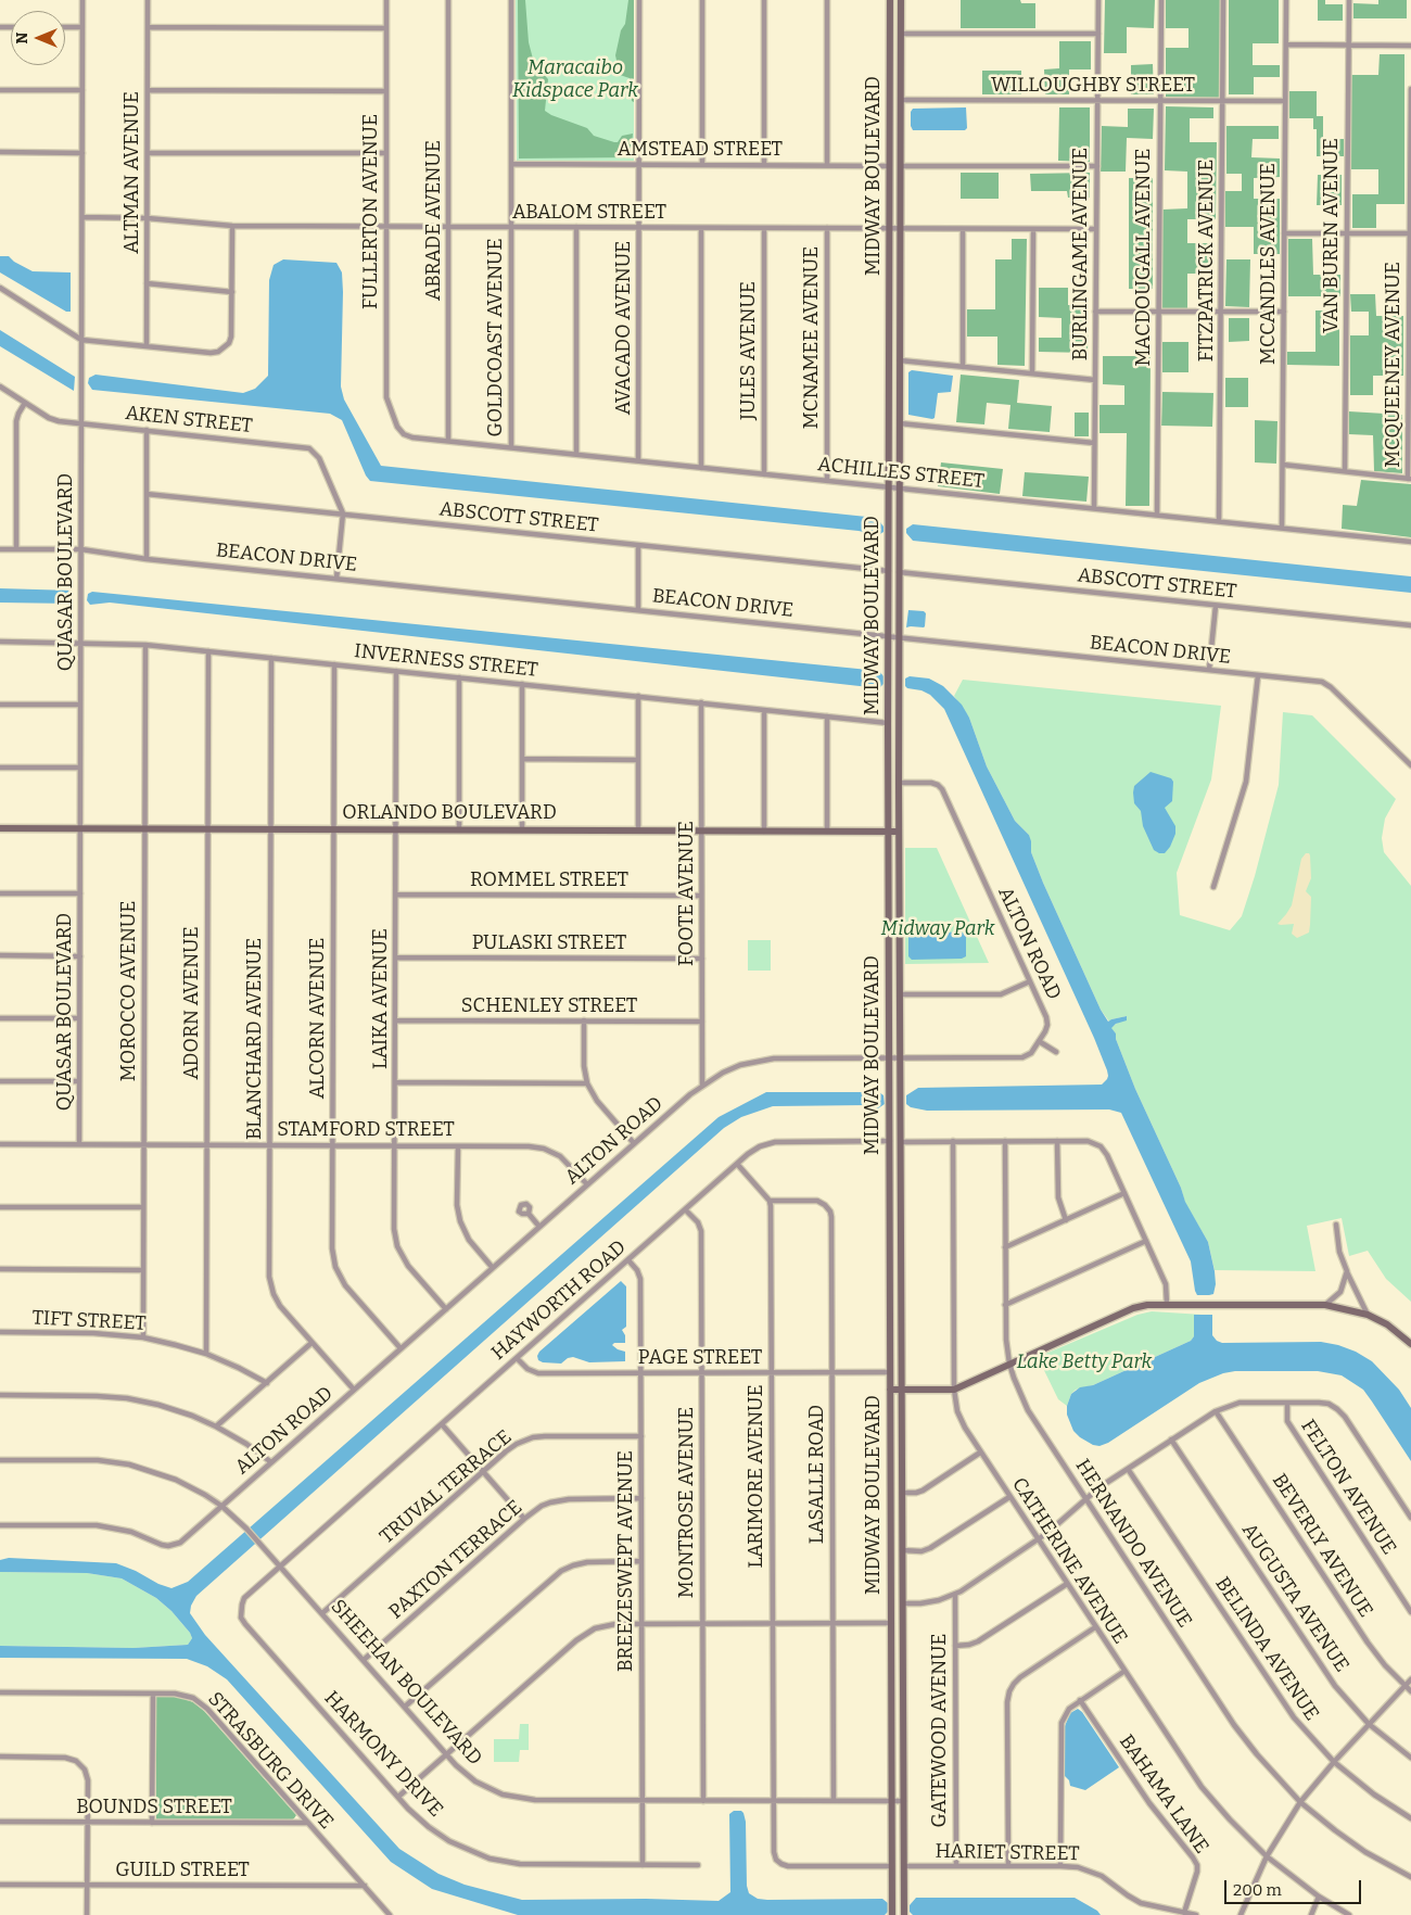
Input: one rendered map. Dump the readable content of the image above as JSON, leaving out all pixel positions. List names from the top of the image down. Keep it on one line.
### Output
{"streets":{"street":["WILLOUGHBY STREET","AMSTEAD STREET","ALTMAN AVENUE","MIDWAY BOULEVARD","FULLERTON AVENUE","ABALOM STREET","ABRADE AVENUE","VAN BUREN AVENUE","BURLINGAME AVENUE","MACDOUGALL AVENUE","FITZPATRICK AVENUE","MCCANDLES AVENUE","AVACADO AVENUE","GOLDCOAST AVENUE","MCNAMEE AVENUE","JULES AVENUE","MCQUEENEY AVENUE","AKEN STREET","ACHILLES STREET","ABSCOTT STREET","BEACON DRIVE","QUASAR BOULEVARD","INVERNESS STREET","ORLANDO BOULEVARD","ROMMEL STREET","FOOTE AVENUE","PULASKI STREET","ALTON ROAD","MOROCCO AVENUE","LAIKA AVENUE","ADORN AVENUE","SCHENLEY STREET","ALCORN AVENUE","BLANCHARD AVENUE","STAMFORD STREET","HAYWORTH ROAD","TIFT STREET","PAGE STREET","LASALLE ROAD","LARIMORE AVENUE","TRUVAL TERRACE","FELTON AVENUE","MONTROSE AVENUE","HERNANDO AVENUE","BEVERLY AVENUE","PAXTON TERRACE","BREEZESWEPT AVENUE","CATHERINE AVENUE","AUGUSTA AVENUE","BELINDA AVENUE","SHEEHAN BOULEVARD","GATEWOOD AVENUE","HARMONY DRIVE","STRASBURG DRIVE","BAHAMA LANE","BOUNDS STREET","HARIET STREET","GUILD STREET"]},"crossings":[["WILLOUGHBY STREET","MIDWAY BOULEVARD"],["WILLOUGHBY STREET","BURLINGAME AVENUE"],["WILLOUGHBY STREET","MACDOUGALL AVENUE"],["WILLOUGHBY STREET","FITZPATRICK AVENUE"],["WILLOUGHBY STREET","MCCANDLES AVENUE"],["AMSTEAD STREET","MIDWAY BOULEVARD"],["AMSTEAD STREET","AVACADO AVENUE"],["AMSTEAD STREET","GOLDCOAST AVENUE"],["ALTMAN AVENUE","ABALOM STREET"],["MIDWAY BOULEVARD","ABALOM STREET"],["MIDWAY BOULEVARD","ACHILLES STREET"],["MIDWAY BOULEVARD","ABSCOTT STREET"],["MIDWAY BOULEVARD","BEACON DRIVE"],["MIDWAY BOULEVARD","INVERNESS STREET"],["MIDWAY BOULEVARD","ORLANDO BOULEVARD"],["MIDWAY BOULEVARD","ALTON ROAD"],["MIDWAY BOULEVARD","HAYWORTH ROAD"],["MIDWAY BOULEVARD","PAGE STREET"],["MIDWAY BOULEVARD","SHEEHAN BOULEVARD"],["MIDWAY BOULEVARD","HARIET STREET"],["FULLERTON AVENUE","ABALOM STREET"],["FULLERTON AVENUE","ACHILLES STREET"],["ABALOM STREET","ABRADE AVENUE"],["ABALOM STREET","BURLINGAME AVENUE"],["ABALOM STREET","AVACADO AVENUE"],["ABALOM STREET","GOLDCOAST AVENUE"],["ABALOM STREET","MCNAMEE AVENUE"],["ABALOM STREET","JULES AVENUE"],["ABALOM STREET","QUASAR BOULEVARD"],["ABRADE AVENUE","ACHILLES STREET"],["BURLINGAME AVENUE","ACHILLES STREET"],["MACDOUGALL AVENUE","ACHILLES STREET"],["FITZPATRICK AVENUE","ACHILLES STREET"],["MCCANDLES AVENUE","ACHILLES STREET"],["AVACADO AVENUE","ACHILLES STREET"],["GOLDCOAST AVENUE","ACHILLES STREET"],["MCNAMEE AVENUE","ACHILLES STREET"],["JULES AVENUE","ACHILLES STREET"],["AKEN STREET","ABSCOTT STREET"],["AKEN STREET","QUASAR BOULEVARD"],["BEACON DRIVE","QUASAR BOULEVARD"],["QUASAR BOULEVARD","INVERNESS STREET"],["QUASAR BOULEVARD","ORLANDO BOULEVARD"],["QUASAR BOULEVARD","STAMFORD STREET"],["INVERNESS STREET","FOOTE AVENUE"],["INVERNESS STREET","MOROCCO AVENUE"],["INVERNESS STREET","LAIKA AVENUE"],["INVERNESS STREET","ADORN AVENUE"],["INVERNESS STREET","ALCORN AVENUE"],["INVERNESS STREET","BLANCHARD AVENUE"],["ORLANDO BOULEVARD","FOOTE AVENUE"],["ORLANDO BOULEVARD","MOROCCO AVENUE"],["ORLANDO BOULEVARD","LAIKA AVENUE"],["ORLANDO BOULEVARD","ADORN AVENUE"],["ORLANDO BOULEVARD","ALCORN AVENUE"],["ORLANDO BOULEVARD","BLANCHARD AVENUE"],["ROMMEL STREET","FOOTE AVENUE"],["ROMMEL STREET","LAIKA AVENUE"],["FOOTE AVENUE","PULASKI STREET"],["FOOTE AVENUE","ALTON ROAD"],["FOOTE AVENUE","SCHENLEY STREET"],["PULASKI STREET","LAIKA AVENUE"],["ALTON ROAD","LAIKA AVENUE"],["ALTON ROAD","ALCORN AVENUE"],["ALTON ROAD","BLANCHARD AVENUE"],["ALTON ROAD","STAMFORD STREET"],["ALTON ROAD","SHEEHAN BOULEVARD"],["MOROCCO AVENUE","STAMFORD STREET"],["MOROCCO AVENUE","TIFT STREET"],["LAIKA AVENUE","SCHENLEY STREET"],["LAIKA AVENUE","STAMFORD STREET"],["ADORN AVENUE","STAMFORD STREET"],["ADORN AVENUE","TIFT STREET"],["ALCORN AVENUE","STAMFORD STREET"],["BLANCHARD AVENUE","STAMFORD STREET"],["HAYWORTH ROAD","PAGE STREET"],["HAYWORTH ROAD","MONTROSE AVENUE"],["HAYWORTH ROAD","BREEZESWEPT AVENUE"],["HAYWORTH ROAD","SHEEHAN BOULEVARD"],["HAYWORTH ROAD","HARMONY DRIVE"],["PAGE STREET","LASALLE ROAD"],["PAGE STREET","LARIMORE AVENUE"],["PAGE STREET","MONTROSE AVENUE"],["PAGE STREET","BREEZESWEPT AVENUE"],["LASALLE ROAD","LARIMORE AVENUE"],["LASALLE ROAD","SHEEHAN BOULEVARD"],["LARIMORE AVENUE","SHEEHAN BOULEVARD"],["TRUVAL TERRACE","BREEZESWEPT AVENUE"],["TRUVAL TERRACE","SHEEHAN BOULEVARD"],["MONTROSE AVENUE","SHEEHAN BOULEVARD"],["PAXTON TERRACE","BREEZESWEPT AVENUE"],["PAXTON TERRACE","SHEEHAN BOULEVARD"],["BREEZESWEPT AVENUE","SHEEHAN BOULEVARD"],["BREEZESWEPT AVENUE","HARMONY DRIVE"],["SHEEHAN BOULEVARD","HARMONY DRIVE"],["GATEWOOD AVENUE","HARIET STREET"],["STRASBURG DRIVE","BOUNDS STREET"],["STRASBURG DRIVE","GUILD STREET"],["BAHAMA LANE","HARIET STREET"]],"parks":["Maracaibo Kidspace Park","Midway Park","Lake Betty Park"],"scale_bar":"200 m","north":"left"}
